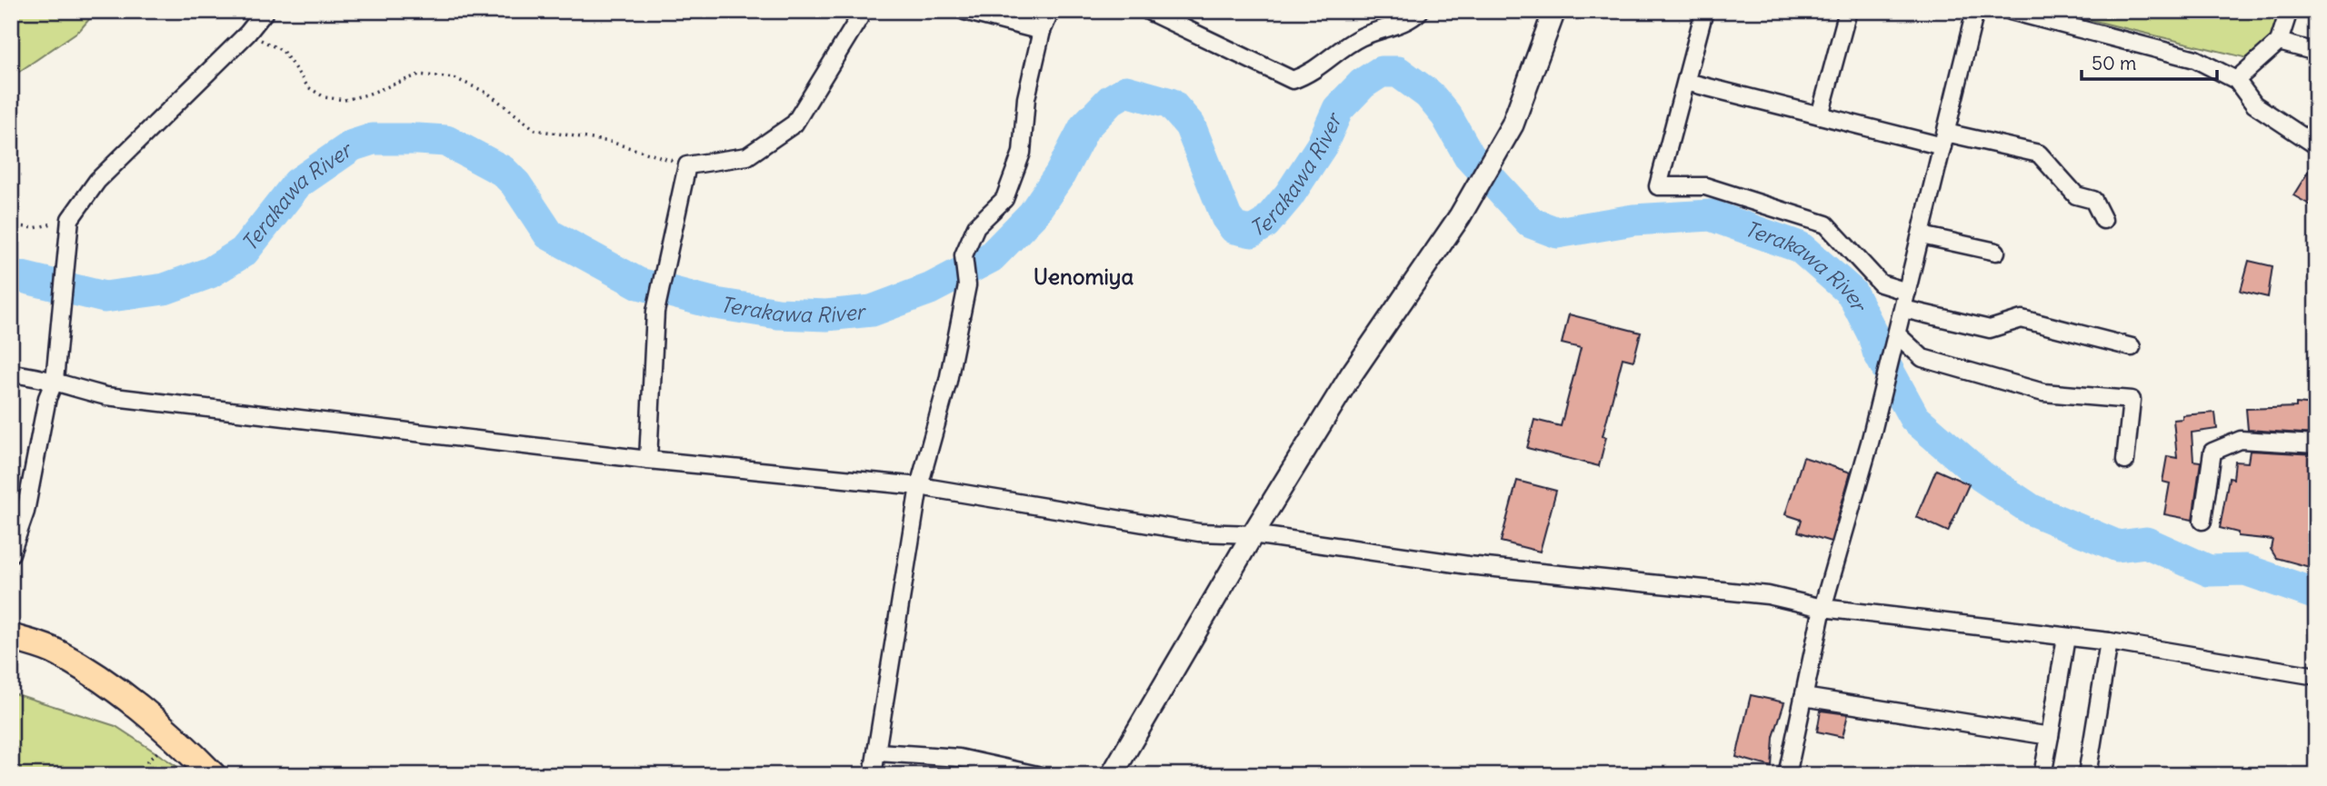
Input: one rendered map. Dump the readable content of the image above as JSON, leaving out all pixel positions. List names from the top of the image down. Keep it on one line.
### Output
{"districts":["Uenomiya"],"water":["Terakawa River"],"scale_bar":"50 m"}
